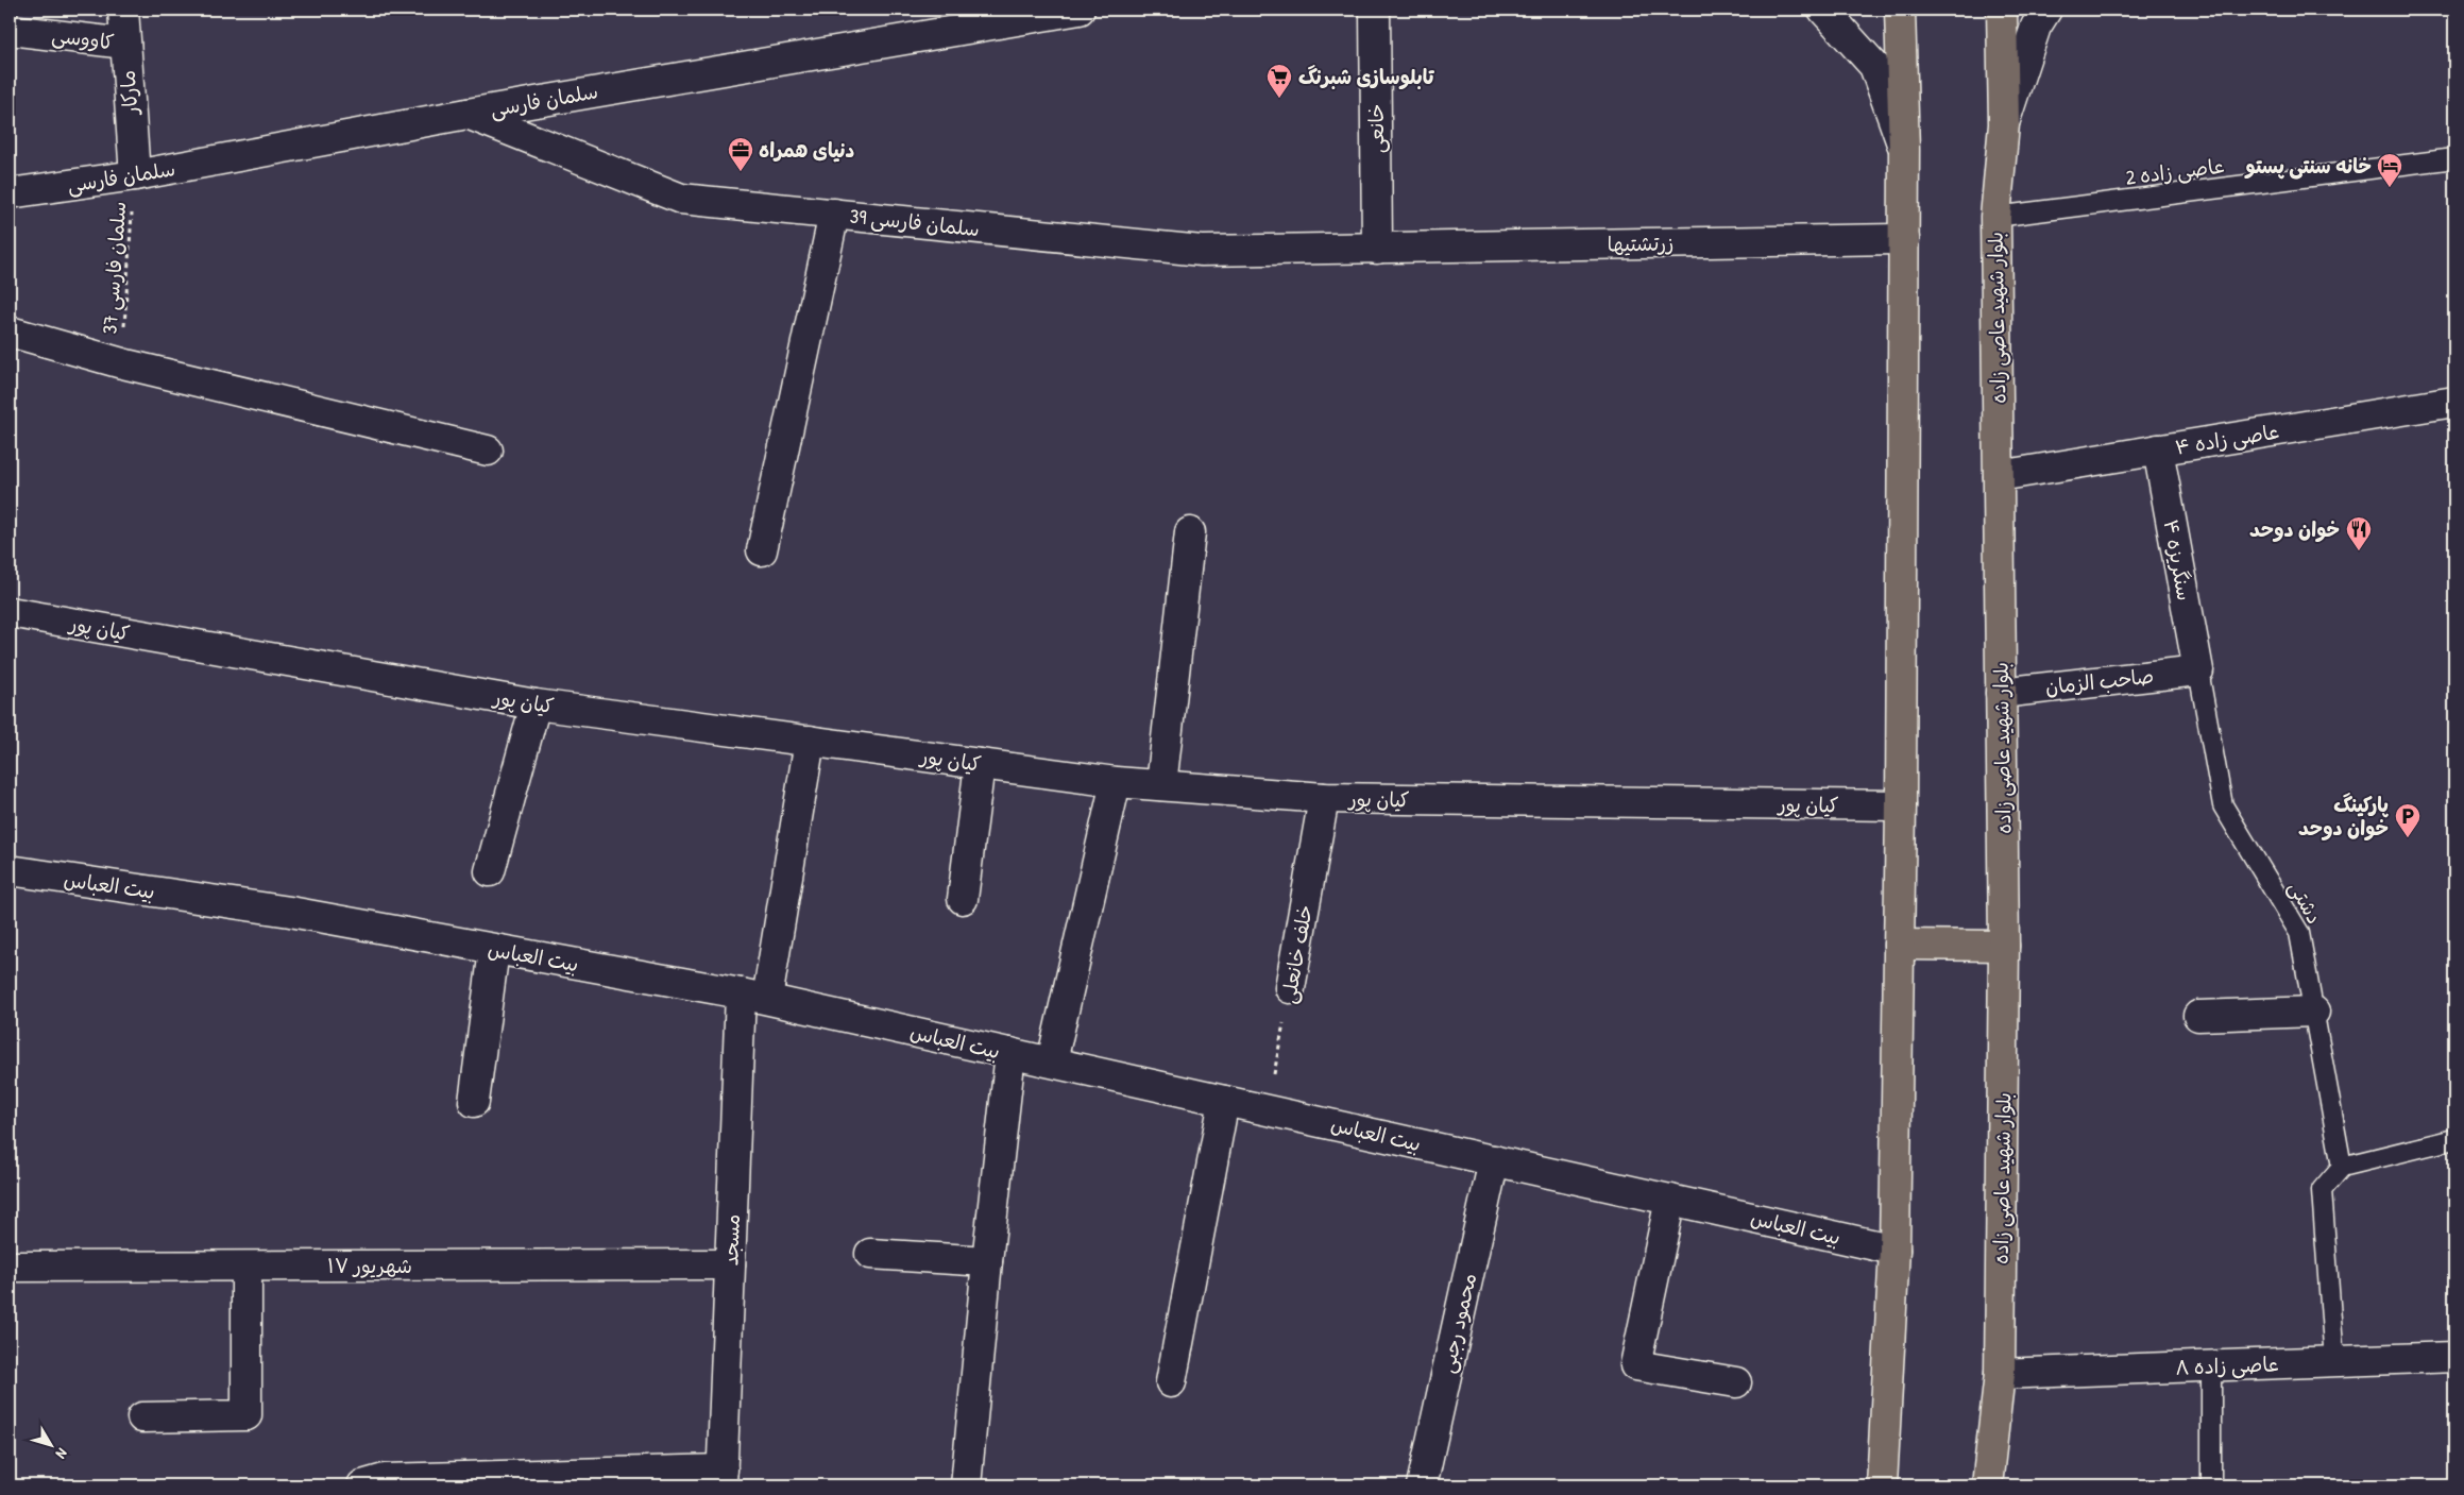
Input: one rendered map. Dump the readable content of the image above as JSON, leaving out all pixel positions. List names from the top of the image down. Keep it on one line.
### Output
{"streets":{"main road":["بلوار شهید عاصی زاده"],"street":["کاووسی","مارکار","سلمان فارسی","خانعی","سلمان فارسی 39","زرتشتیها","عاصی زاده ۴","سنگریزه ۴","کیان پور","صاحب الزمان","بیت العباس","خلف خانعلی","مسجد","۱۷ شهریور","محمود رجبی","عاصی زاده ۸"],"lane":["عاصی زاده 2","دشتی"],"path":["سلمان فارسی 37"]},"crossings":[["کاووسی","مارکار"],["مارکار","سلمان فارسی"],["مارکار","سلمان فارسی 37"],["سلمان فارسی","سلمان فارسی 39"],["سلمان فارسی","سلمان فارسی 37"],["خانعی","سلمان فارسی 39"],["خانعی","زرتشتیها"],["عاصی زاده 2","بلوار شهید عاصی زاده"],["سلمان فارسی 39","زرتشتیها"],["بلوار شهید عاصی زاده","عاصی زاده ۴"],["بلوار شهید عاصی زاده","صاحب الزمان"],["بلوار شهید عاصی زاده","عاصی زاده ۸"],["عاصی زاده ۴","سنگریزه ۴"],["سنگریزه ۴","صاحب الزمان"],["سنگریزه ۴","دشتی"],["کیان پور","خلف خانعلی"],["کیان پور","مسجد"],["صاحب الزمان","دشتی"],["بیت العباس","خلف خانعلی"],["بیت العباس","مسجد"],["بیت العباس","محمود رجبی"],["مسجد","۱۷ شهریور"]],"places":{"supermarket":["تابلوسازی شبرنگ"],"office":["دنیای همراه"],"hotel":["خانه سنتی پستو"],"restaurant":["خوان دوحد"],"parking":["پارکینگ خوان دوحد"]},"north":"bottom right"}
